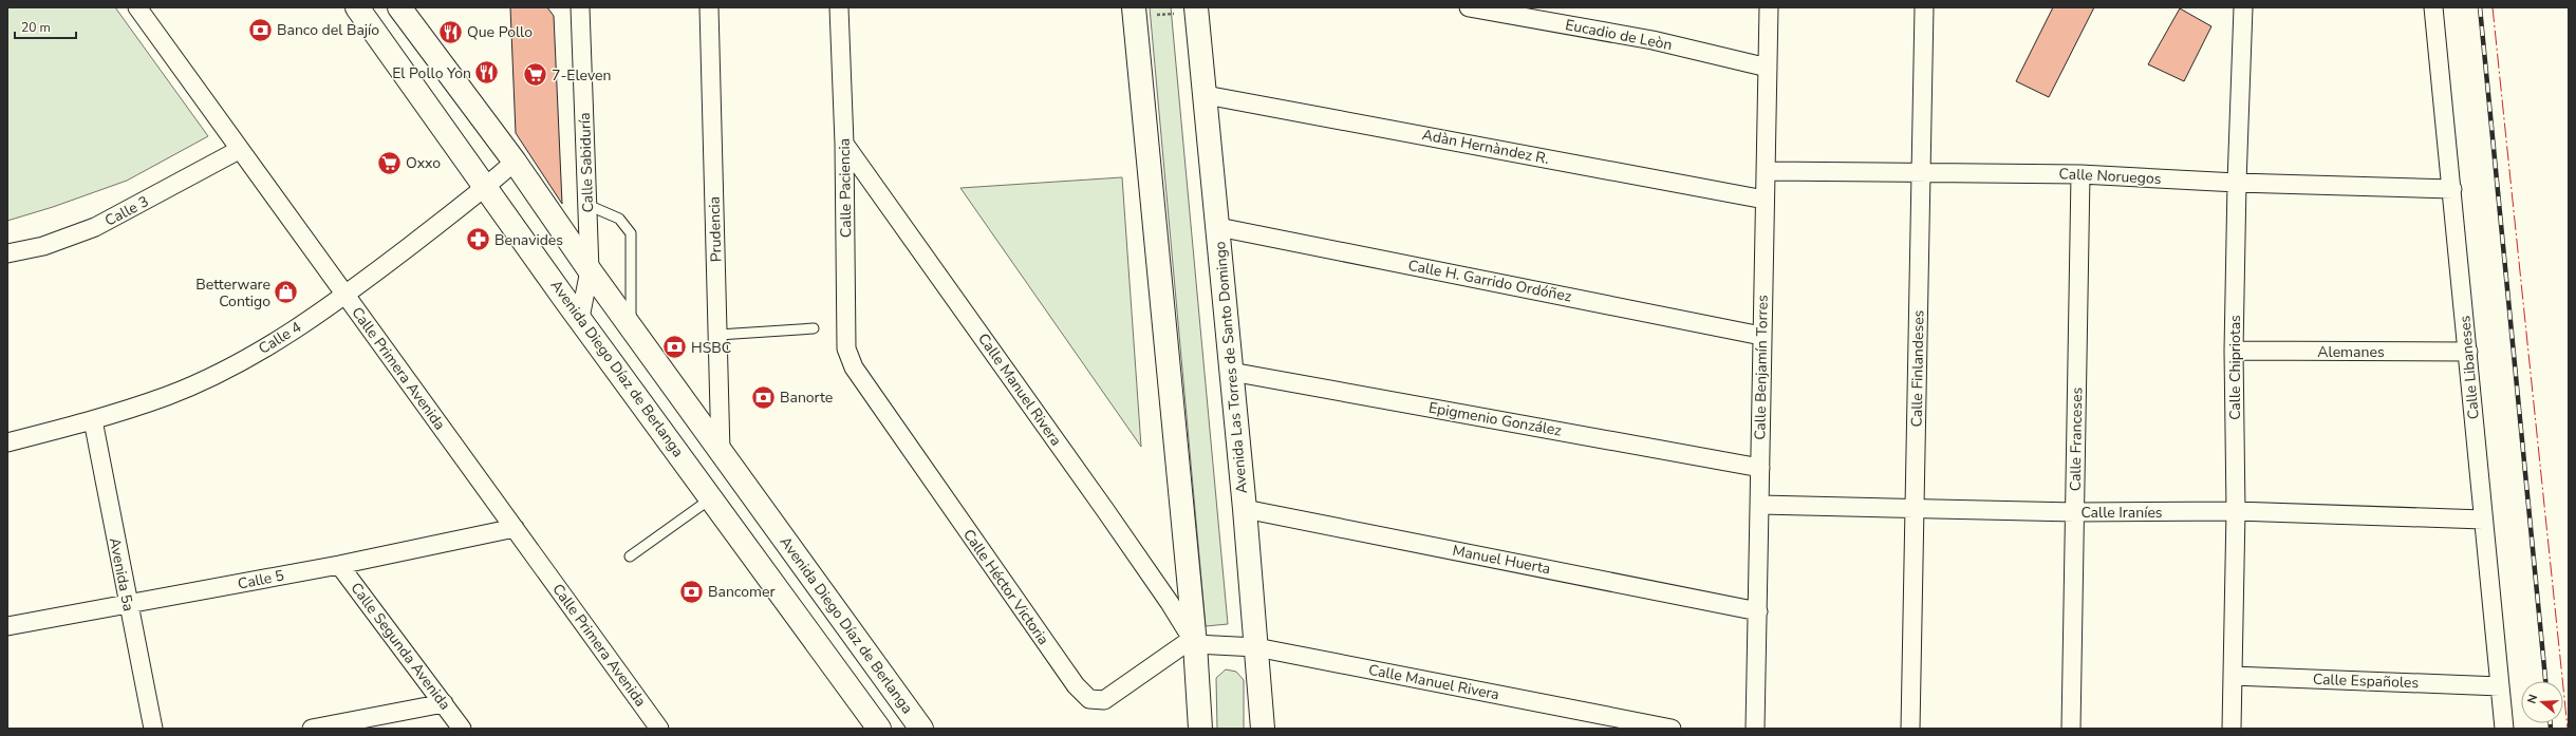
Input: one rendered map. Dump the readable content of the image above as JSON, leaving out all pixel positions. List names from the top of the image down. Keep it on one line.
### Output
{"streets":{"main road":["Avenida Las Torres de Santo Domingo","Avenida Diego Díaz de Berlanga"],"street":["Eucadio de Leòn","Adàn Hernàndez R.","Calle Sabiduría","Calle Noruegos","Calle Paciencia","Calle 3","Prudencia","Calle H. Garrido Ordóñez","Calle 4","Alemanes","Calle Benjamín Torres","Calle Chipriotas","Calle Libaneses","Calle Primera Avenida","Calle Finlandeses","Calle Manuel Rivera","Epigmenio González","Calle Franceses","Calle Iraníes","Manuel Huerta","Avenida 5a","Calle 5","Calle Héctor Victoria","Calle Segunda Avenida","Calle Españoles"]},"crossings":[["Eucadio de Leòn","Calle Benjamín Torres"],["Adàn Hernàndez R.","Avenida Las Torres de Santo Domingo"],["Adàn Hernàndez R.","Calle Benjamín Torres"],["Calle Sabiduría","Avenida Diego Díaz de Berlanga"],["Calle Noruegos","Calle Benjamín Torres"],["Calle Noruegos","Calle Chipriotas"],["Calle Noruegos","Calle Libaneses"],["Calle Noruegos","Calle Finlandeses"],["Calle Noruegos","Calle Franceses"],["Calle Paciencia","Calle Manuel Rivera"],["Calle Paciencia","Calle Héctor Victoria"],["Calle 3","Calle Primera Avenida"],["Prudencia","Avenida Diego Díaz de Berlanga"],["Calle H. Garrido Ordóñez","Avenida Las Torres de Santo Domingo"],["Calle H. Garrido Ordóñez","Calle Benjamín Torres"],["Calle 4","Calle Primera Avenida"],["Calle 4","Avenida Diego Díaz de Berlanga"],["Calle 4","Avenida 5a"],["Alemanes","Calle Chipriotas"],["Alemanes","Calle Libaneses"],["Avenida Las Torres de Santo Domingo","Calle Manuel Rivera"],["Avenida Las Torres de Santo Domingo","Epigmenio González"],["Avenida Las Torres de Santo Domingo","Manuel Huerta"],["Calle Benjamín Torres","Epigmenio González"],["Calle Benjamín Torres","Calle Iraníes"],["Calle Benjamín Torres","Manuel Huerta"],["Calle Chipriotas","Calle Iraníes"],["Calle Chipriotas","Calle Españoles"],["Calle Libaneses","Calle Iraníes"],["Calle Libaneses","Calle Españoles"],["Calle Primera Avenida","Calle 5"],["Calle Finlandeses","Calle Iraníes"],["Calle Manuel Rivera","Calle Héctor Victoria"],["Calle Franceses","Calle Iraníes"],["Avenida 5a","Calle 5"],["Calle 5","Calle Segunda Avenida"]],"places":{"bank":["Banco del Bajío","HSBC","Banorte","Bancomer"],"restaurant":["Que Pollo","El Pollo Yon"],"supermarket":["7-Eleven","Oxxo"],"pharmacy":["Benavides"],"shop":["Betterware Contigo"]},"scale_bar":"20 m","north":"left"}
